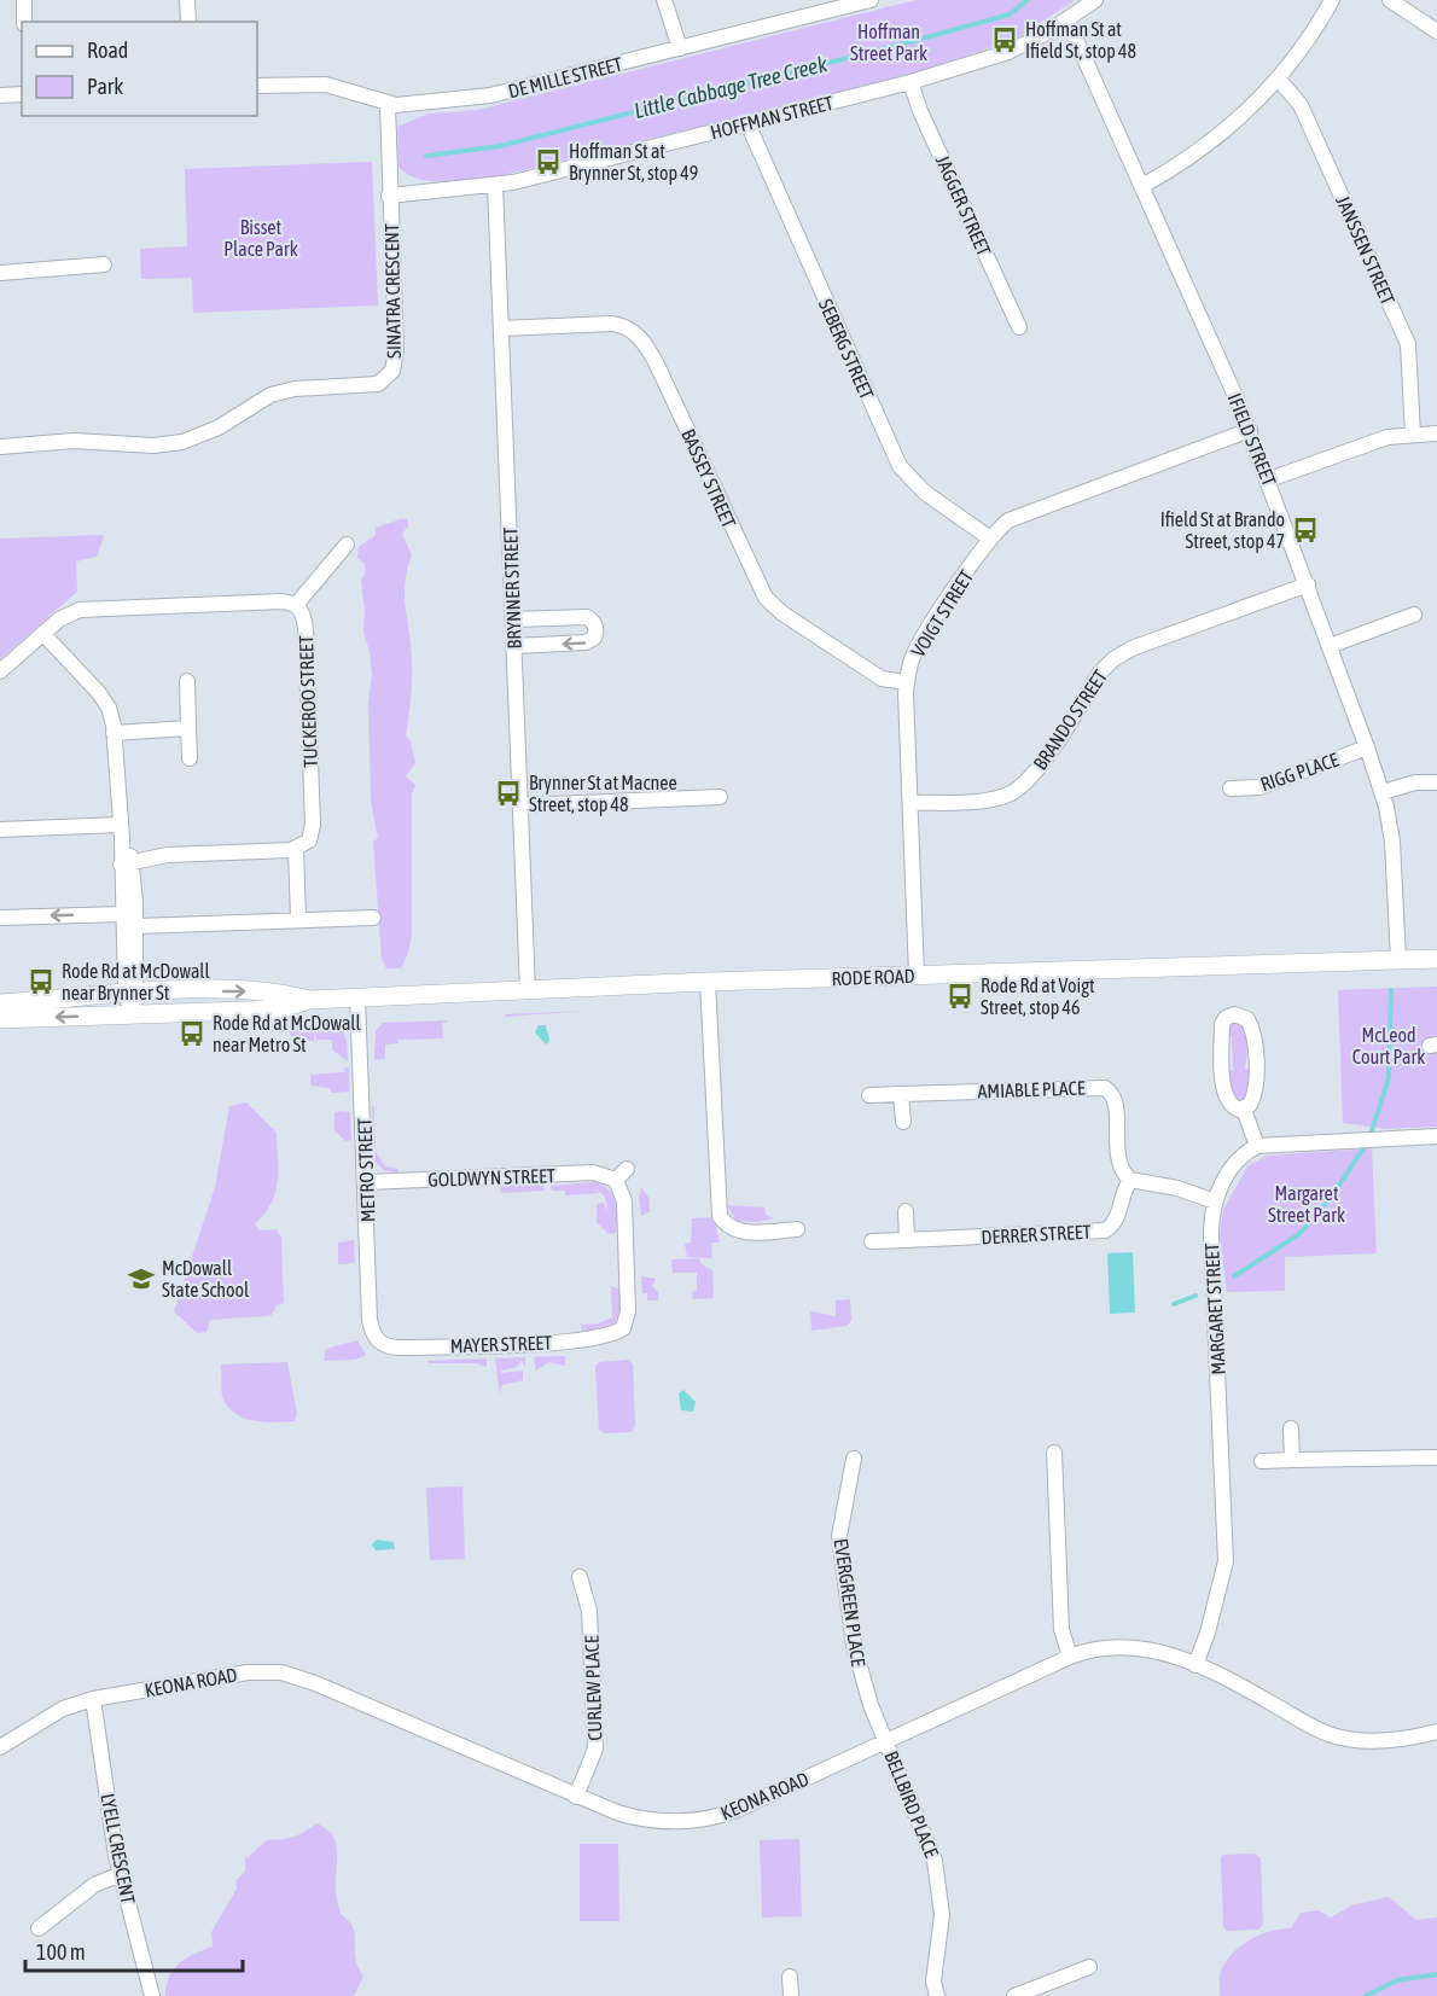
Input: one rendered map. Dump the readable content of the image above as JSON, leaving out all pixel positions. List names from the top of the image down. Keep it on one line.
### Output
{"streets":{"main road":["RODE ROAD"],"street":["DE MILLE STREET","HOFFMAN STREET","JAGGER STREET","JANSSEN STREET","SINATRA CRESCENT","SEBERG STREET","IFIELD STREET","BASSEY STREET","BRYNNER STREET","VOIGT STREET","TUCKEROO STREET","BRANDO STREET","RIGG PLACE","AMIABLE PLACE","METRO STREET","GOLDWYN STREET","DERRER STREET","MARGARET STREET","MAYER STREET","EVERGREEN PLACE","KEONA ROAD","CURLEW PLACE","BELLBIRD PLACE","LYELL CRESCENT"]},"crossings":[["DE MILLE STREET","SINATRA CRESCENT"],["HOFFMAN STREET","JAGGER STREET"],["HOFFMAN STREET","SINATRA CRESCENT"],["HOFFMAN STREET","SEBERG STREET"],["HOFFMAN STREET","IFIELD STREET"],["HOFFMAN STREET","BRYNNER STREET"],["SEBERG STREET","VOIGT STREET"],["IFIELD STREET","VOIGT STREET"],["IFIELD STREET","BRANDO STREET"],["IFIELD STREET","RIGG PLACE"],["IFIELD STREET","RODE ROAD"],["BASSEY STREET","BRYNNER STREET"],["BASSEY STREET","VOIGT STREET"],["BRYNNER STREET","RODE ROAD"],["VOIGT STREET","BRANDO STREET"],["VOIGT STREET","RODE ROAD"],["RODE ROAD","METRO STREET"],["AMIABLE PLACE","DERRER STREET"],["METRO STREET","GOLDWYN STREET"],["METRO STREET","MAYER STREET"],["GOLDWYN STREET","MAYER STREET"],["MARGARET STREET","KEONA ROAD"],["EVERGREEN PLACE","KEONA ROAD"],["EVERGREEN PLACE","BELLBIRD PLACE"],["KEONA ROAD","CURLEW PLACE"],["KEONA ROAD","BELLBIRD PLACE"],["KEONA ROAD","LYELL CRESCENT"]],"water":["Little Cabbage Tree Creek"],"parks":["Hoffman Street Park","Bisset Place Park","McLeod Court Park","Margaret Street Park"],"places":{"bus stop":["Hoffman St at Ifield St, stop 48","Hoffman St at Brynner St, stop 49","Ifield St at Brando Street, stop 47","Brynner St at Macnee Street, stop 48","Rode Rd at McDowall near Brynner St","Rode Rd at Voigt Street, stop 46","Rode Rd at McDowall near Metro St"],"school or university":["McDowall State School"]},"legend":["Road","Park"],"scale_bar":"100 m"}
